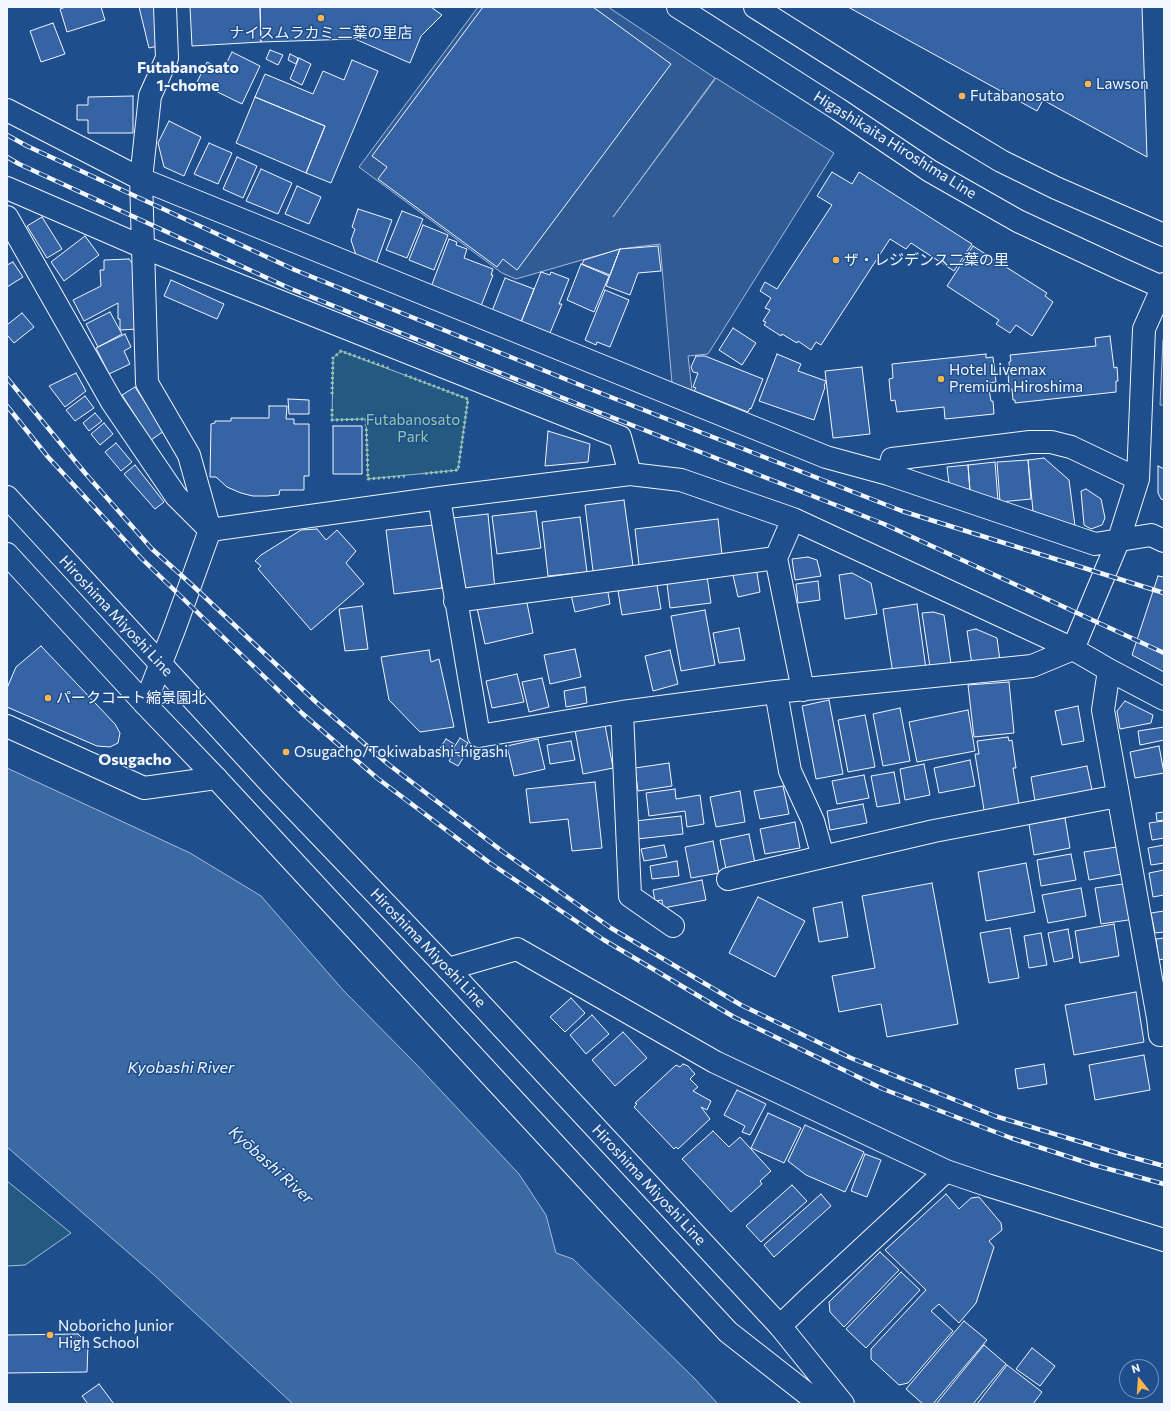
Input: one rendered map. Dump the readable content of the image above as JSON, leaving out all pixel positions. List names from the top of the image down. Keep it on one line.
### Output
{"streets":{"street":["Higashikaita Hiroshima Line","Hiroshima Miyoshi Line"]},"districts":["Futabanosato 1-chome","Osugacho"],"water":["Kyobashi River","Kyōbashi River"],"parks":["Futabanosato Park"],"places":["ナイスムラカミ 二葉の里店","Lawson","Futabanosato","ザ・レジデンス二葉の里","Hotel Livemax Premium Hiroshima","パークコート縮景園北","Osugacho/Tokiwabashi-higashi","Noboricho Junior High School"],"north":"top"}
